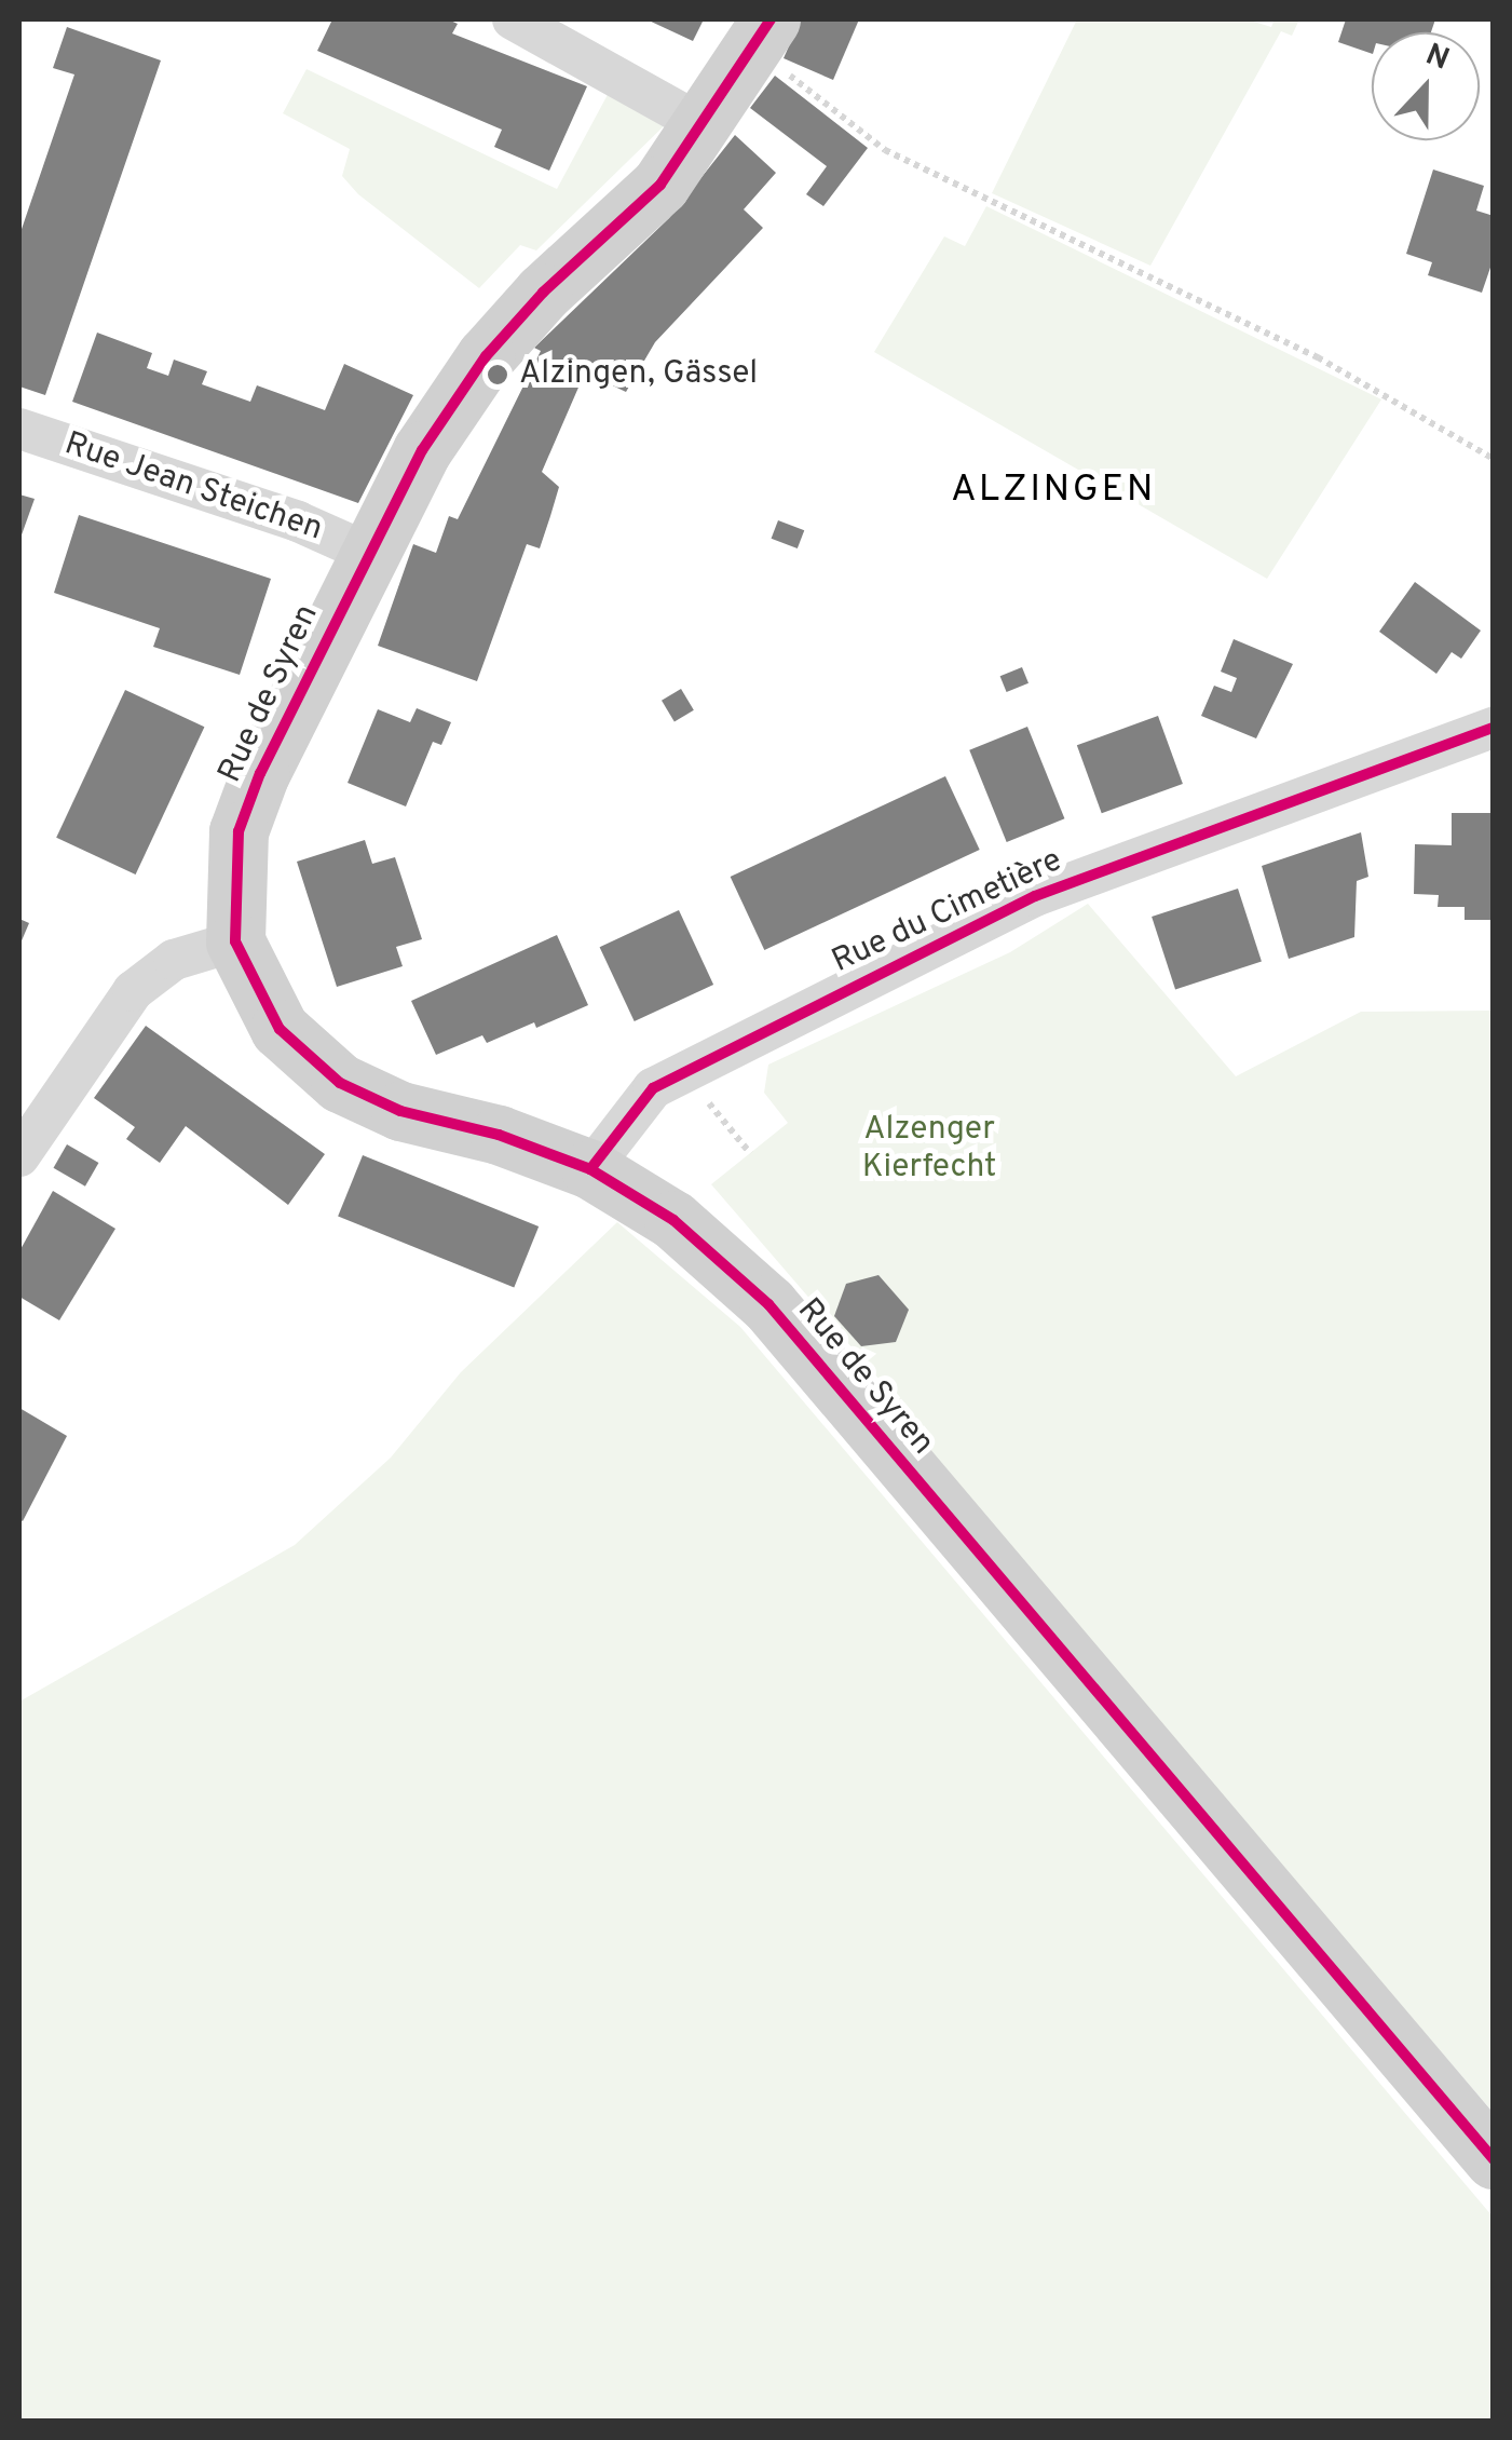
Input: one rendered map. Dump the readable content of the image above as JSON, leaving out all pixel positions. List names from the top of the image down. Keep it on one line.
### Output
{"streets":{"main road":["Rue de Syren"],"street":["Rue Jean Steichen","Rue du Cimetière"]},"crossings":[["Rue Jean Steichen","Rue de Syren"],["Rue de Syren","Rue du Cimetière"]],"districts":["ALZINGEN"],"parks":["Alzenger Kierfecht"],"places":["Alzingen, Gässel"],"north":"top"}
